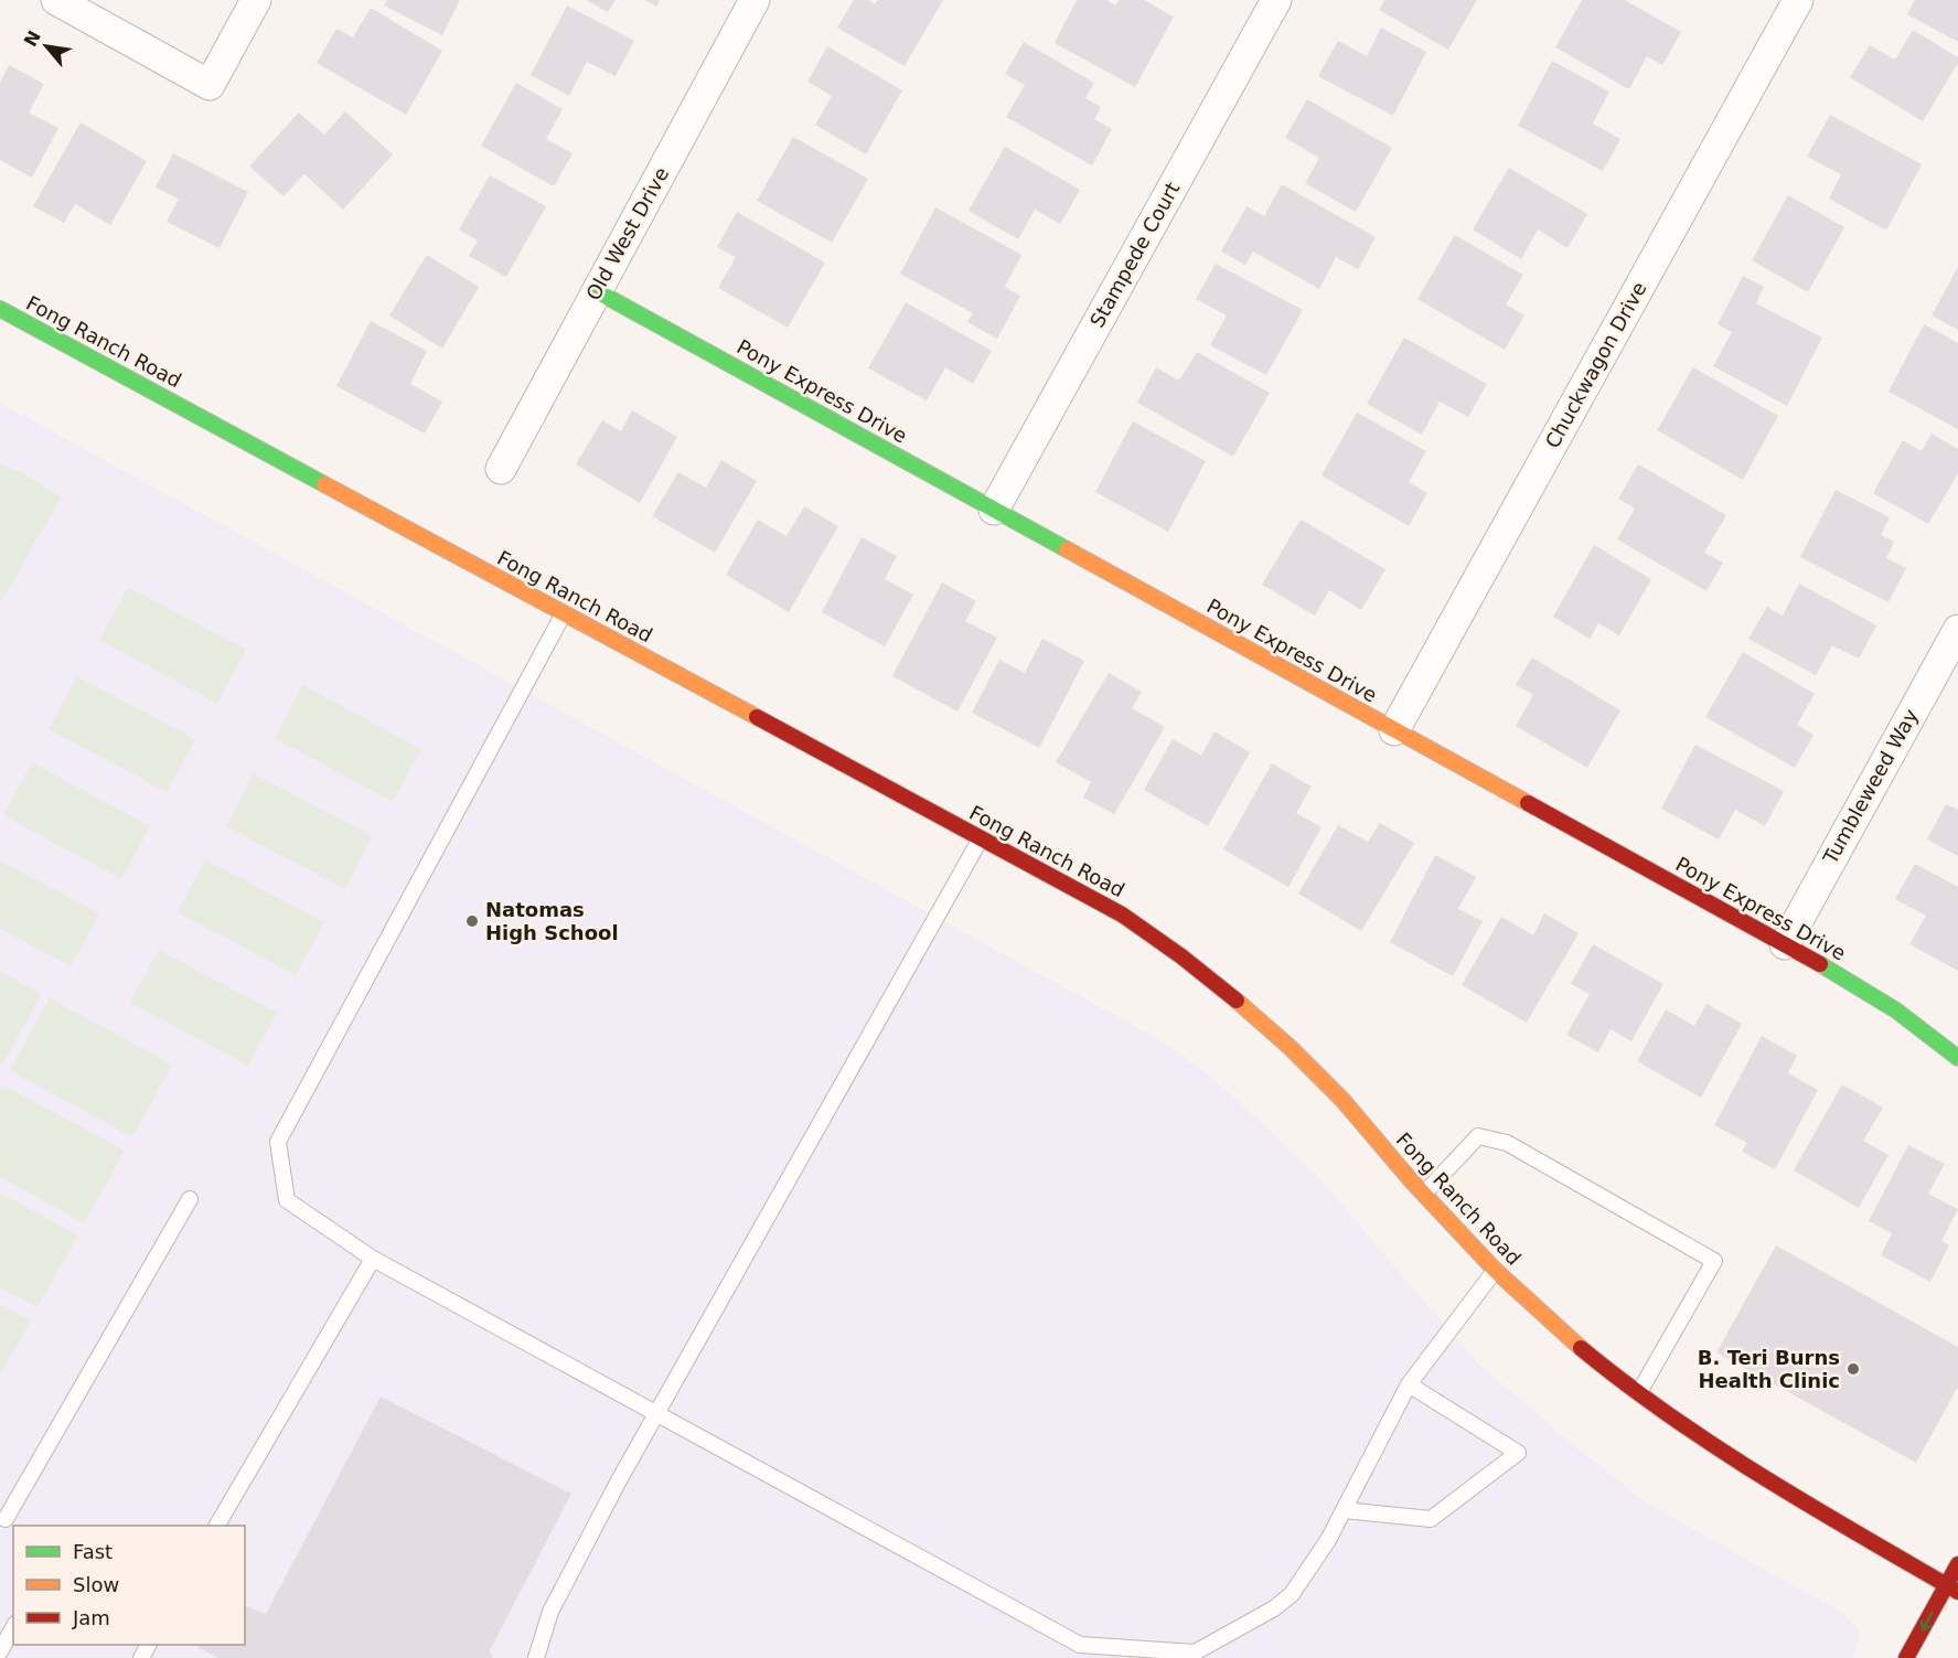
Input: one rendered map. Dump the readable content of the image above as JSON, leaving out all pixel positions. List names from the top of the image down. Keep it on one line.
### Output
{"streets":{"street":["Old West Drive","Stampede Court","Fong Ranch Road","Chuckwagon Drive","Pony Express Drive","Tumbleweed Way"]},"crossings":[["Old West Drive","Pony Express Drive"],["Stampede Court","Pony Express Drive"],["Chuckwagon Drive","Pony Express Drive"],["Pony Express Drive","Tumbleweed Way"]],"places":["Natomas High School","B. Teri Burns Health Clinic"],"legend":["Fast","Slow","Jam"],"north":"top left"}
